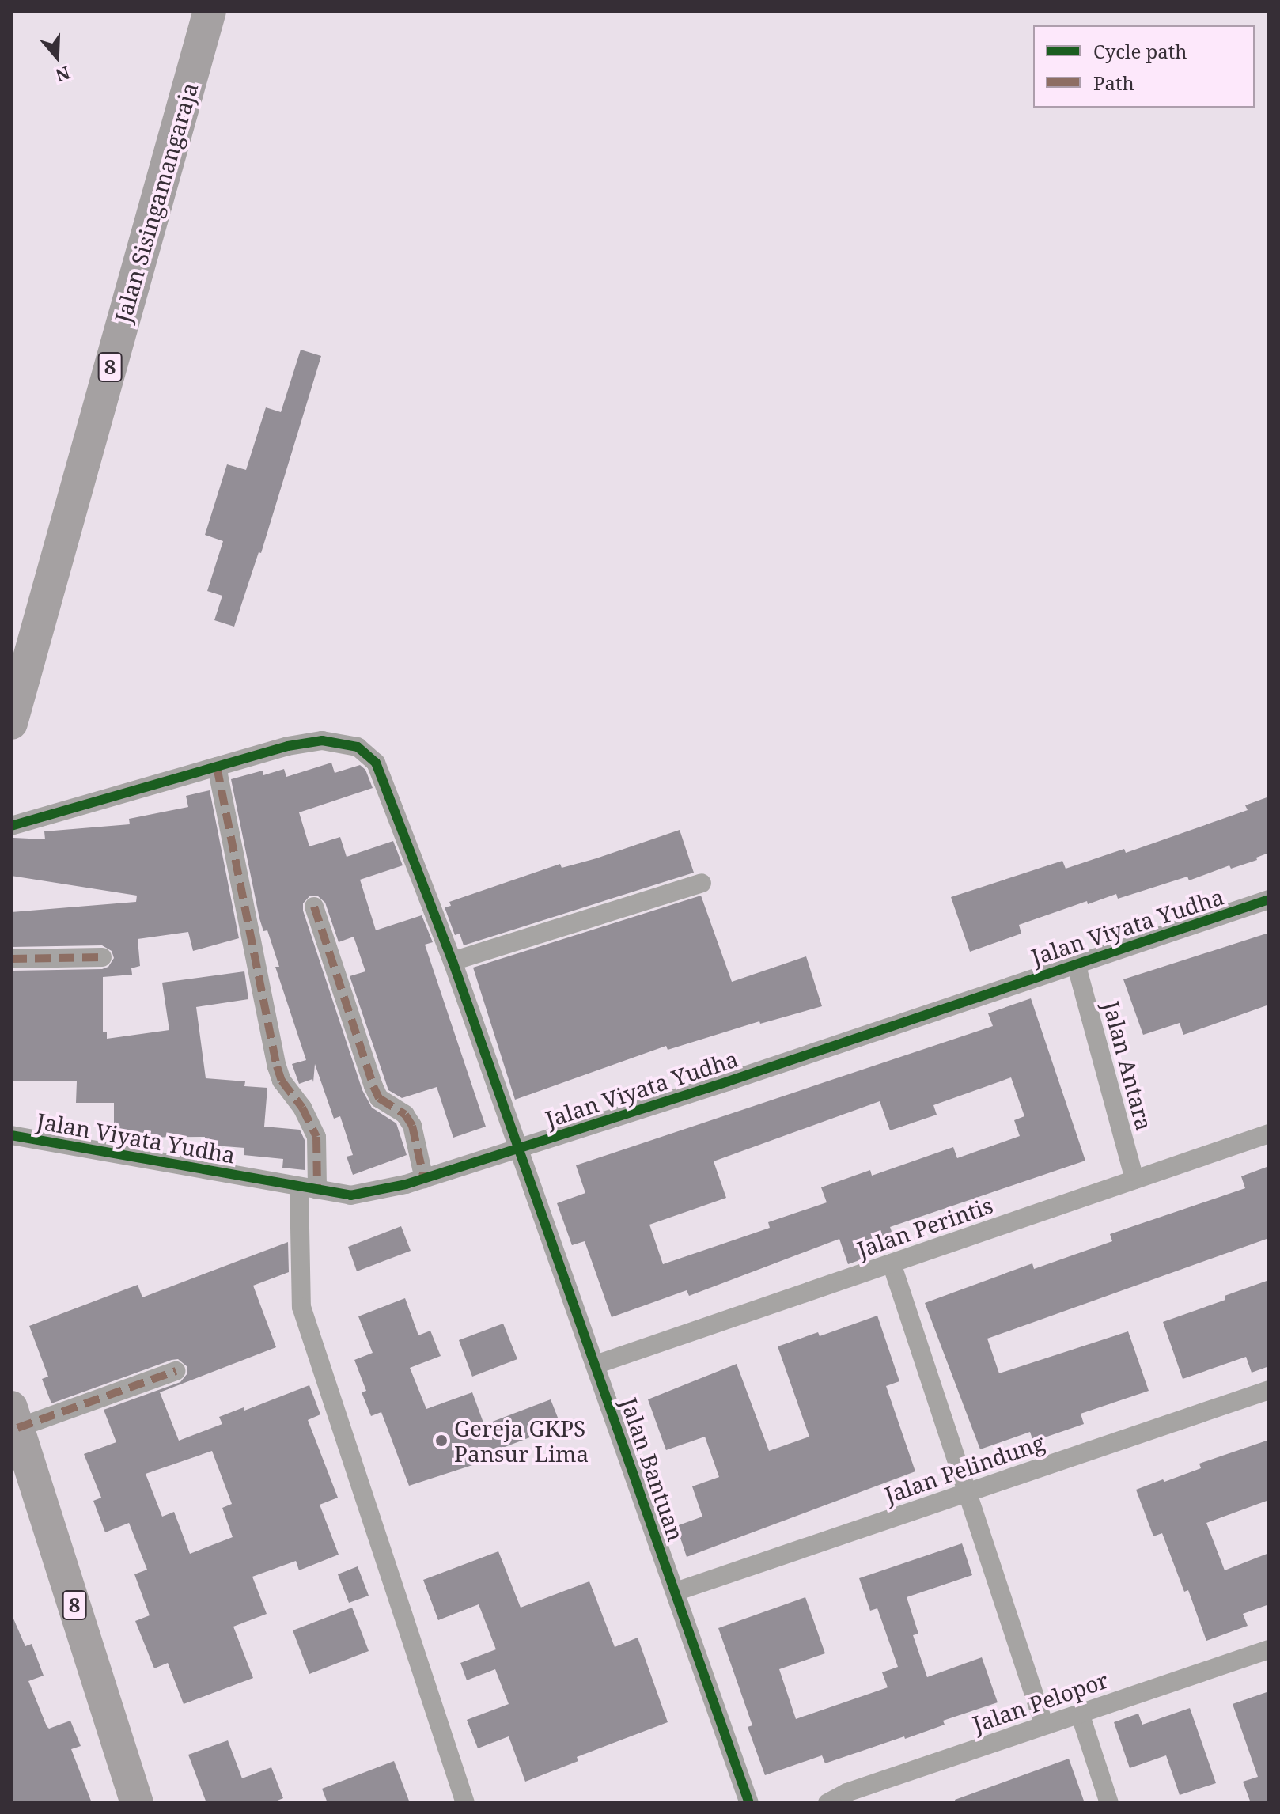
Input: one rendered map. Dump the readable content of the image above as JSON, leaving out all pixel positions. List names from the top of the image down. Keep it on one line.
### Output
{"streets":{"highway":["Jalan Sisingamangaraja","8"],"street":["Jalan Viyata Yudha","Jalan Antara","Jalan Perintis","Jalan Pelindung","Jalan Bantuan","Jalan Pelopor"]},"crossings":[["Jalan Viyata Yudha","Jalan Antara"],["Jalan Viyata Yudha","Jalan Bantuan"],["Jalan Antara","Jalan Perintis"],["Jalan Perintis","Jalan Bantuan"],["Jalan Pelindung","Jalan Bantuan"]],"places":["Gereja GKPS Pansur Lima"],"legend":["Cycle path","Path"],"north":"bottom"}
